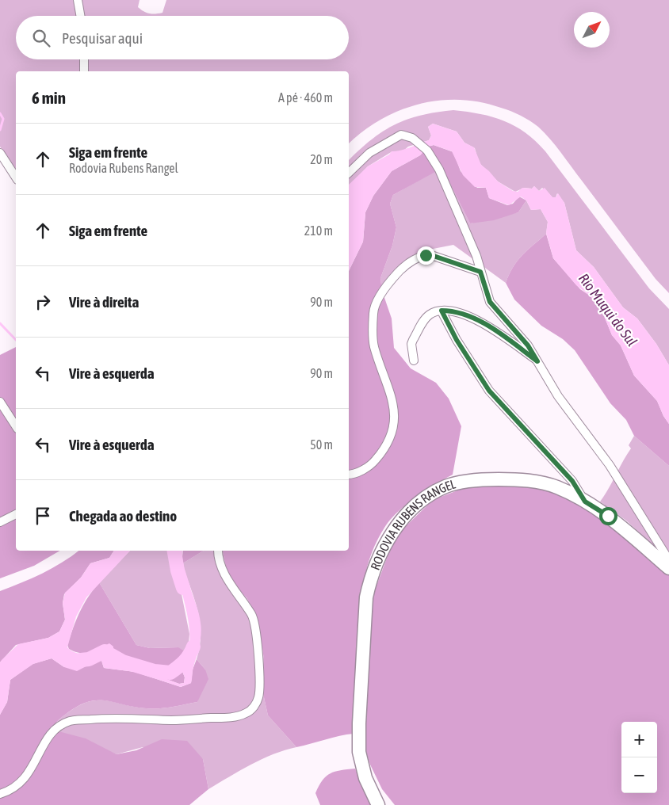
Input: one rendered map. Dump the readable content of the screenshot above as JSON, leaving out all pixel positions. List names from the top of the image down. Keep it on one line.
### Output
{"streets":{"main road":["RODOVIA RUBENS RANGEL"]},"water":["Rio Muqui do Sul"],"north":"top right","page":{"search":"Pesquisar aqui","heading":["6 min","A pé · 460 m"],"list":[["Siga em frente","Rodovia Rubens Rangel","20 m"],["Siga em frente","210 m"],["Vire à direita","90 m"],["Vire à esquerda","90 m"],["Vire à esquerda","50 m"],"Chegada ao destino"],"map_buttons":["+","−"]}}
